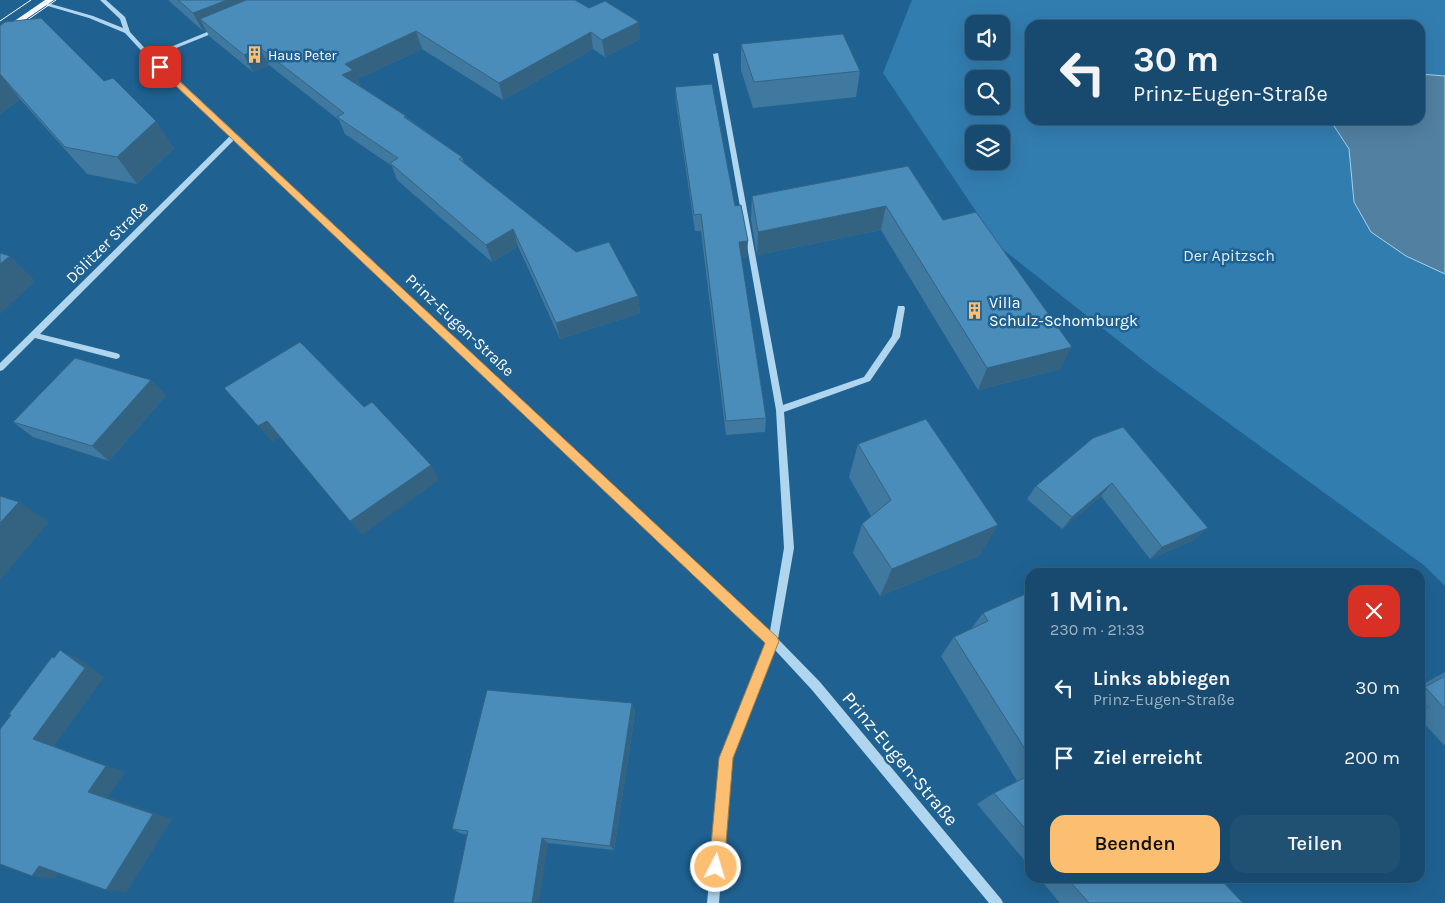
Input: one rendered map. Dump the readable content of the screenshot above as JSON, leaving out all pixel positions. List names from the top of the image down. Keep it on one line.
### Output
{"streets":{"street":["Dölitzer Straße","Prinz-Eugen-Straße"]},"crossings":[["Dölitzer Straße","Prinz-Eugen-Straße"]],"parks":["Der Apitzsch"],"places":{"building":["Haus Peter","Villa Schulz-Schomburgk"]},"page":{"turn":["30 m","Prinz-Eugen-Straße"],"heading":["1 Min.","230 m · 21:33"],"list":[{"name":"Links abbiegen","note":"Prinz-Eugen-Straße","value":"30 m"},{"name":"Ziel erreicht","value":"200 m"}],"buttons":["Beenden","Teilen"]}}
